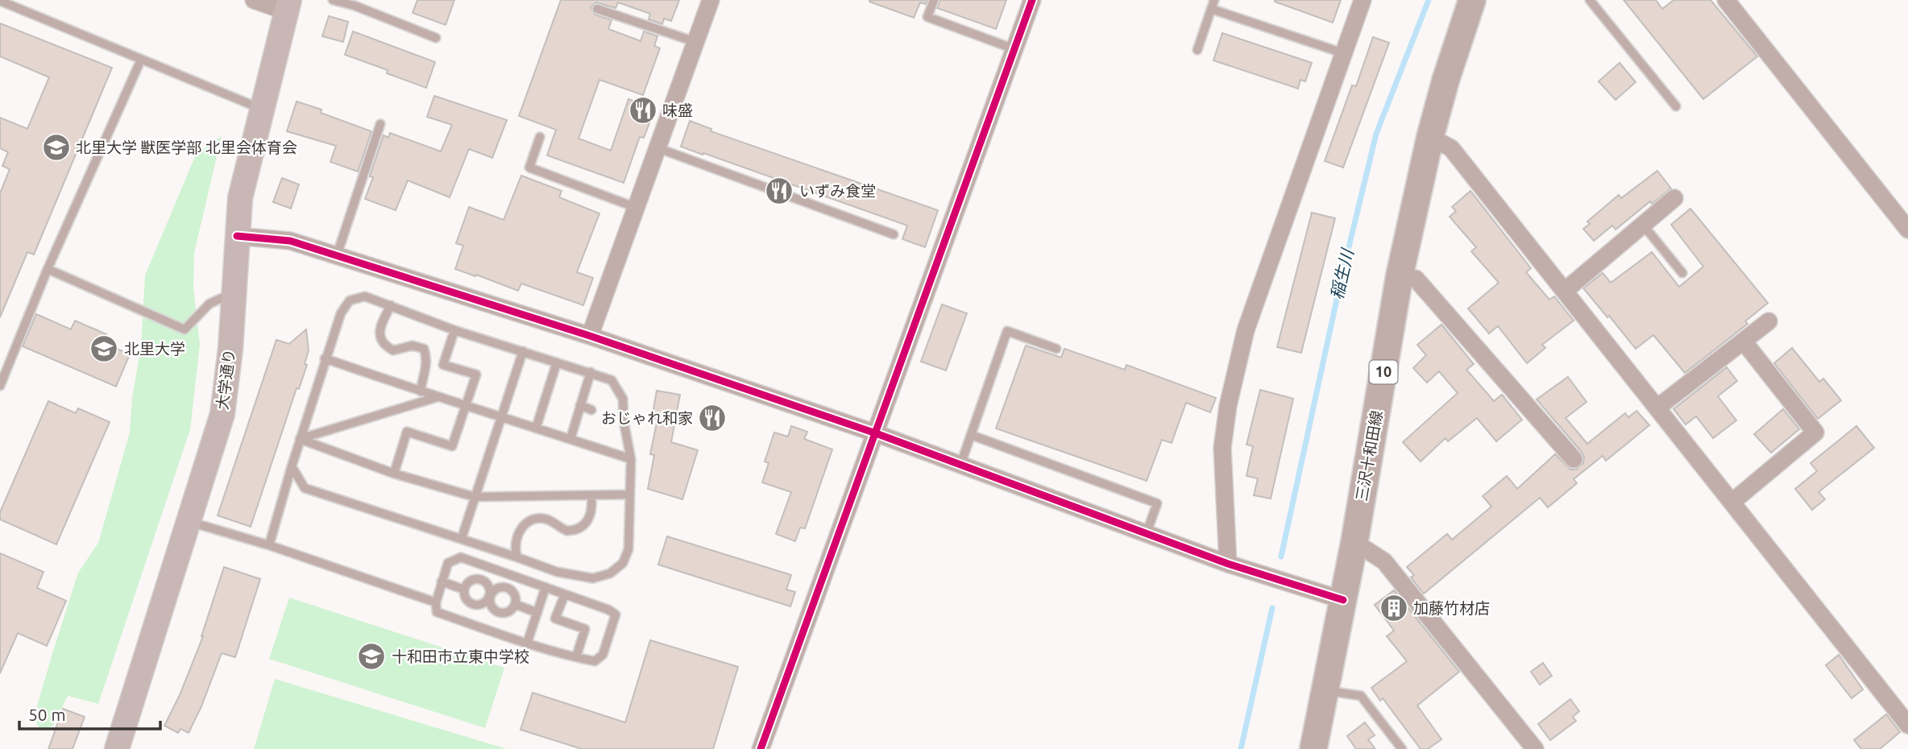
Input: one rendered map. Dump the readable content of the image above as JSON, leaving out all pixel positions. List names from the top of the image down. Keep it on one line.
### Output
{"streets":{"main road":["10","三沢十和田線"],"street":["大学通り"]},"water":["稲生川"],"places":{"restaurant":["味盛","いずみ食堂","おじゃれ和家"],"school or university":["北里大学 獣医学部 北里会体育会","北里大学","十和田市立東中学校"],"building":["加藤竹材店"]},"scale_bar":"50 m"}
